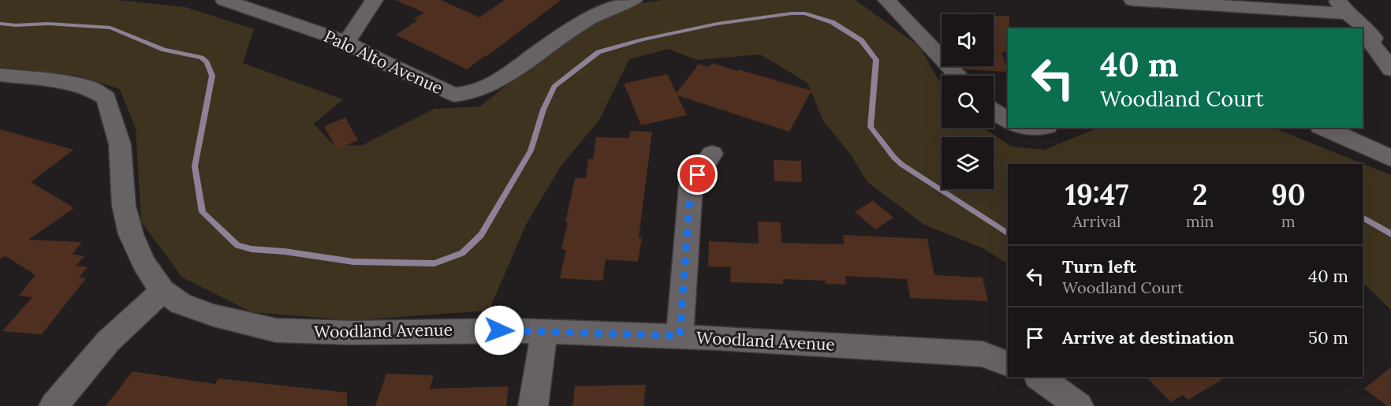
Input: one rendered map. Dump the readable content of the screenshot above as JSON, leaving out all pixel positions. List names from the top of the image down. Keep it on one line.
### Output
{"streets":{"street":["Palo Alto Avenue","Woodland Avenue"]},"page":{"turn":["40 m","Woodland Court"],"eta":["19:47","Arrival","2","min","90","m"],"list":[{"name":"Turn left","note":"Woodland Court","value":"40 m"},{"name":"Arrive at destination","value":"50 m"}]}}
